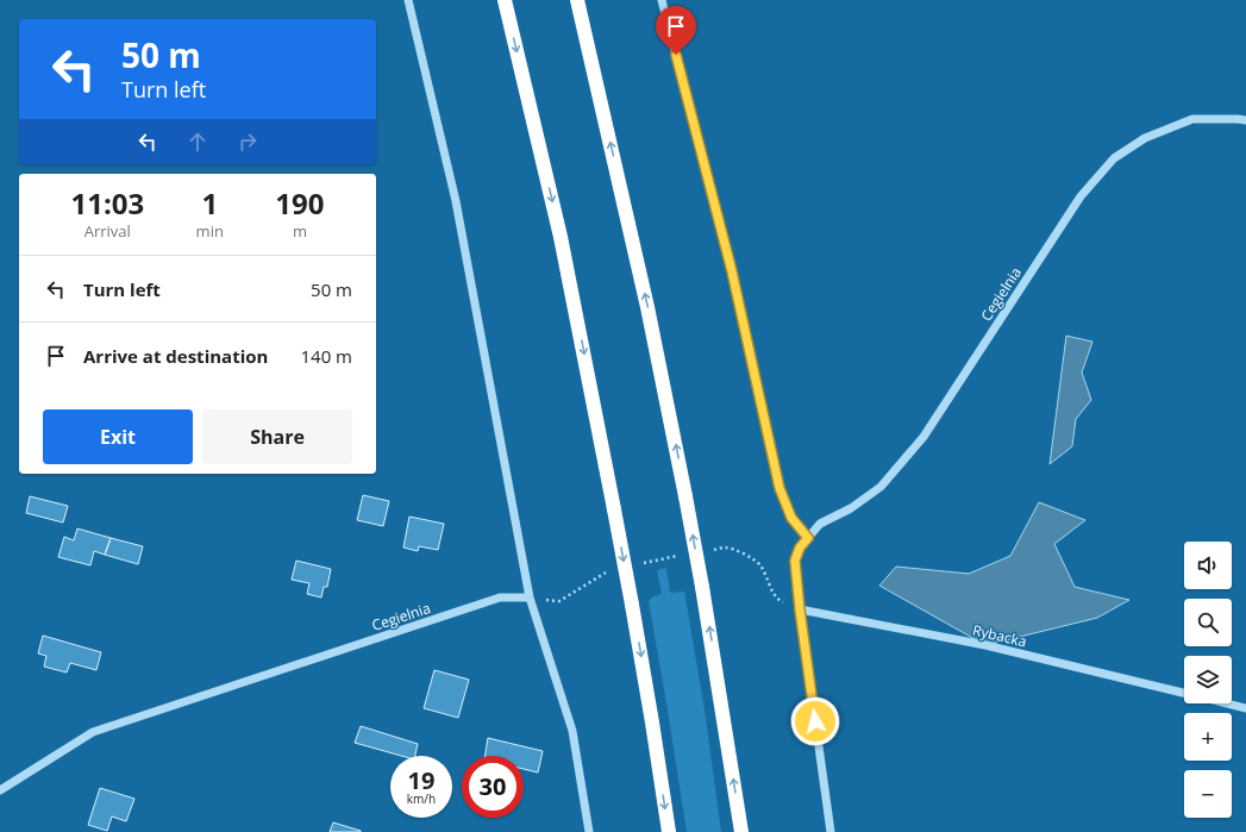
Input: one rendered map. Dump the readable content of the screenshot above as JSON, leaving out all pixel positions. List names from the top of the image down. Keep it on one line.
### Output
{"streets":{"street":["Cegielnia","Rybacka"]},"crossings":[["Cegielnia","Rybacka"]],"page":{"turn":["50 m","Turn left"],"eta":["11:03","Arrival","1","min","190","m"],"list":[{"name":"Turn left","value":"50 m"},{"name":"Arrive at destination","value":"140 m"}],"buttons":["Exit","Share"],"map_buttons":["+","−"],"speed":"19 km/h","limit":"30"}}
